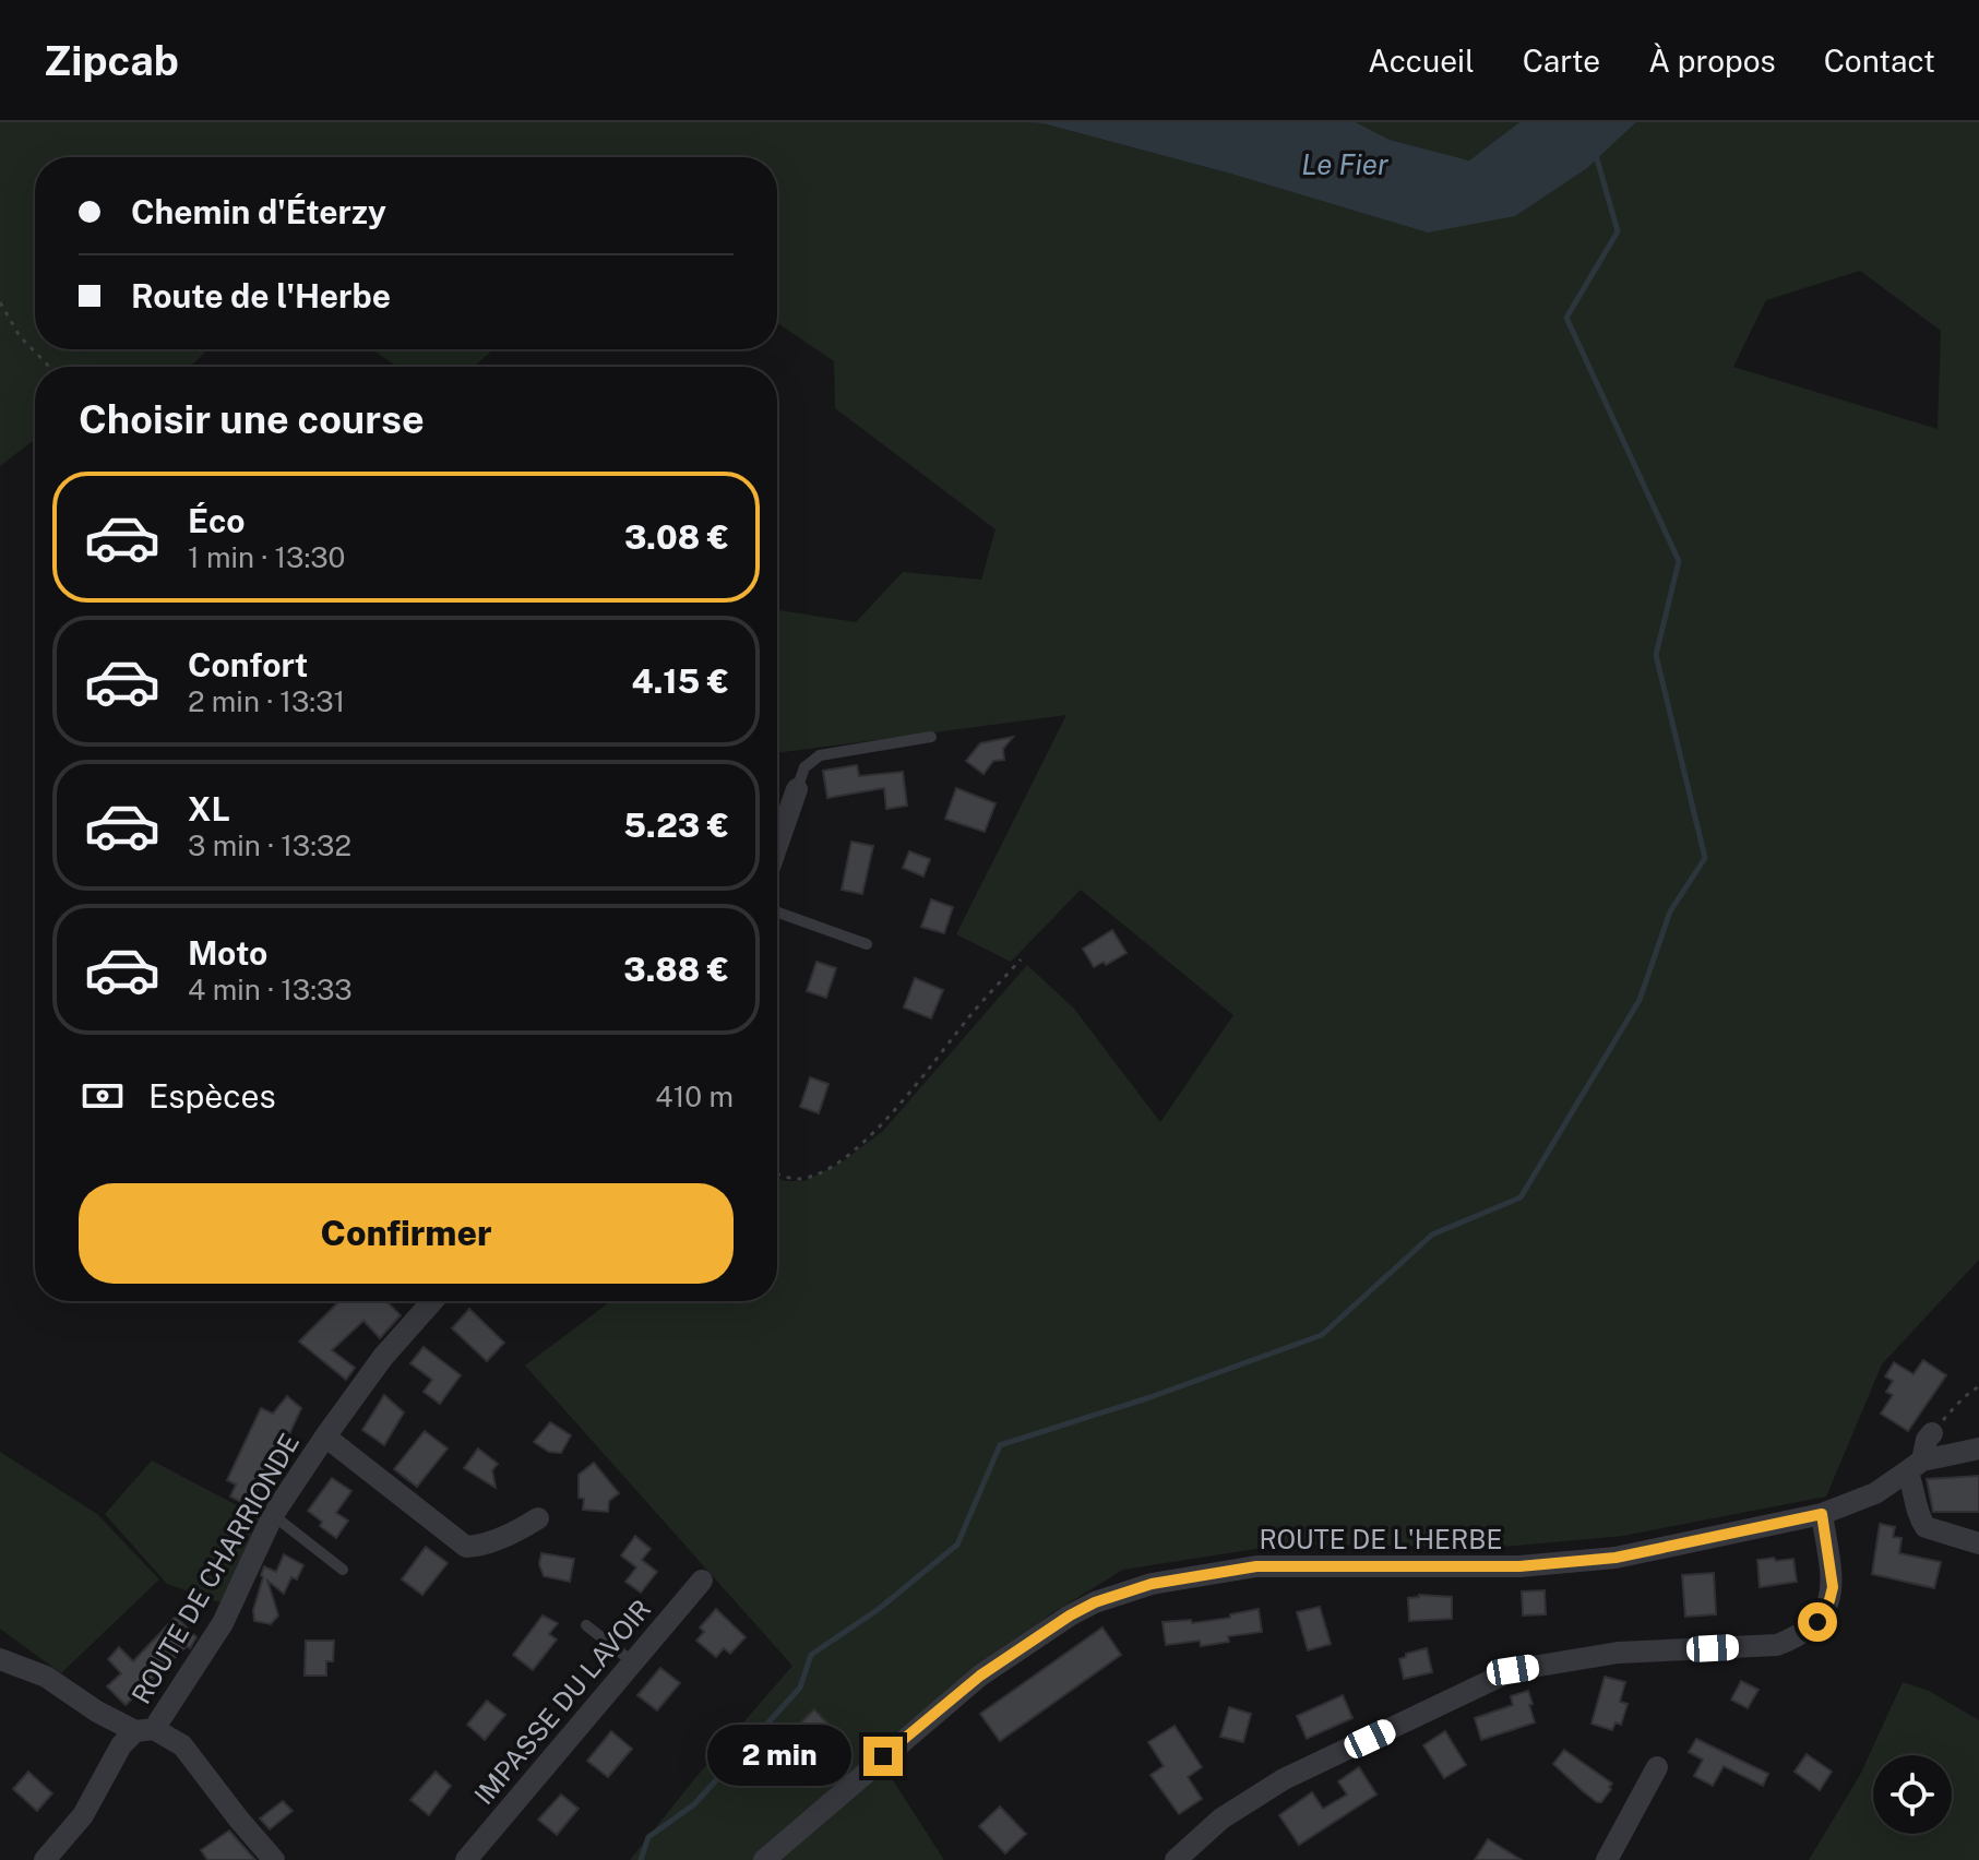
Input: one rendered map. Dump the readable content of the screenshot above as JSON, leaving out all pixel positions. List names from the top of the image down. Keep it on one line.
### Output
{"streets":{"street":["ROUTE DE L'HERBE","ROUTE DE CHARRIONDE","IMPASSE DU LAVOIR"]},"water":["Le Fier"],"page":{"header":"Zipcab","nav":["Accueil","Carte","À propos","Contact"],"banner":["Chemin d'Éterzy","Route de l'Herbe"],"heading":"Choisir une course","list":[{"name":"Éco","note":"1 min · 13:30","value":"3.08 €"},{"name":"Confort","note":"2 min · 13:31","value":"4.15 €"},{"name":"XL","note":"3 min · 13:32","value":"5.23 €"},{"name":"Moto","note":"4 min · 13:33","value":"3.88 €"}],"pay":["Espèces","410 m"],"buttons":"Confirmer","bubble":"2 min"}}
